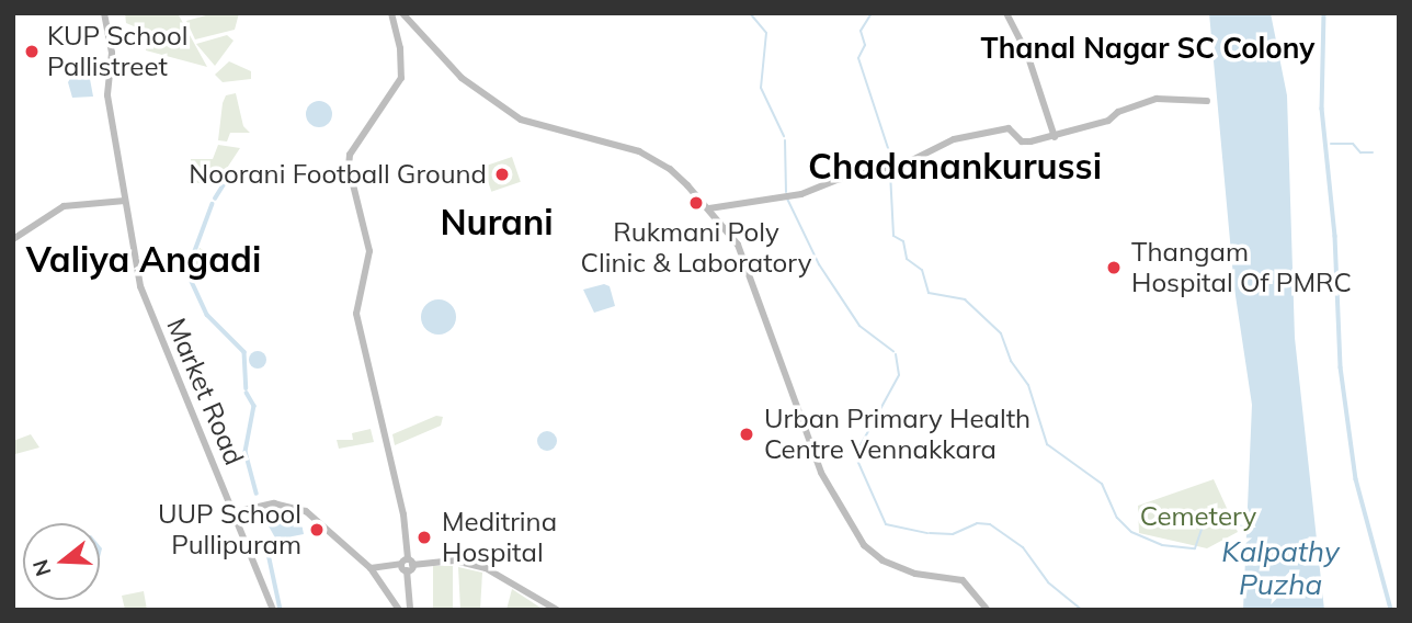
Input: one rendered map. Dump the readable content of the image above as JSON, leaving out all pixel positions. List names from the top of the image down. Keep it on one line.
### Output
{"streets":{"street":["Market Road"]},"districts":["Thanal Nagar SC Colony","Chadanankurussi","Nurani","Valiya Angadi"],"water":["Kalpathy Puzha"],"parks":["Cemetery"],"places":["KUP School Pallistreet","Noorani Football Ground","Rukmani Poly Clinic & Laboratory","Thangam Hospital Of PMRC","Urban Primary Health Centre Vennakkara","UUP School Pullipuram","Meditrina Hospital"],"north":"left"}
